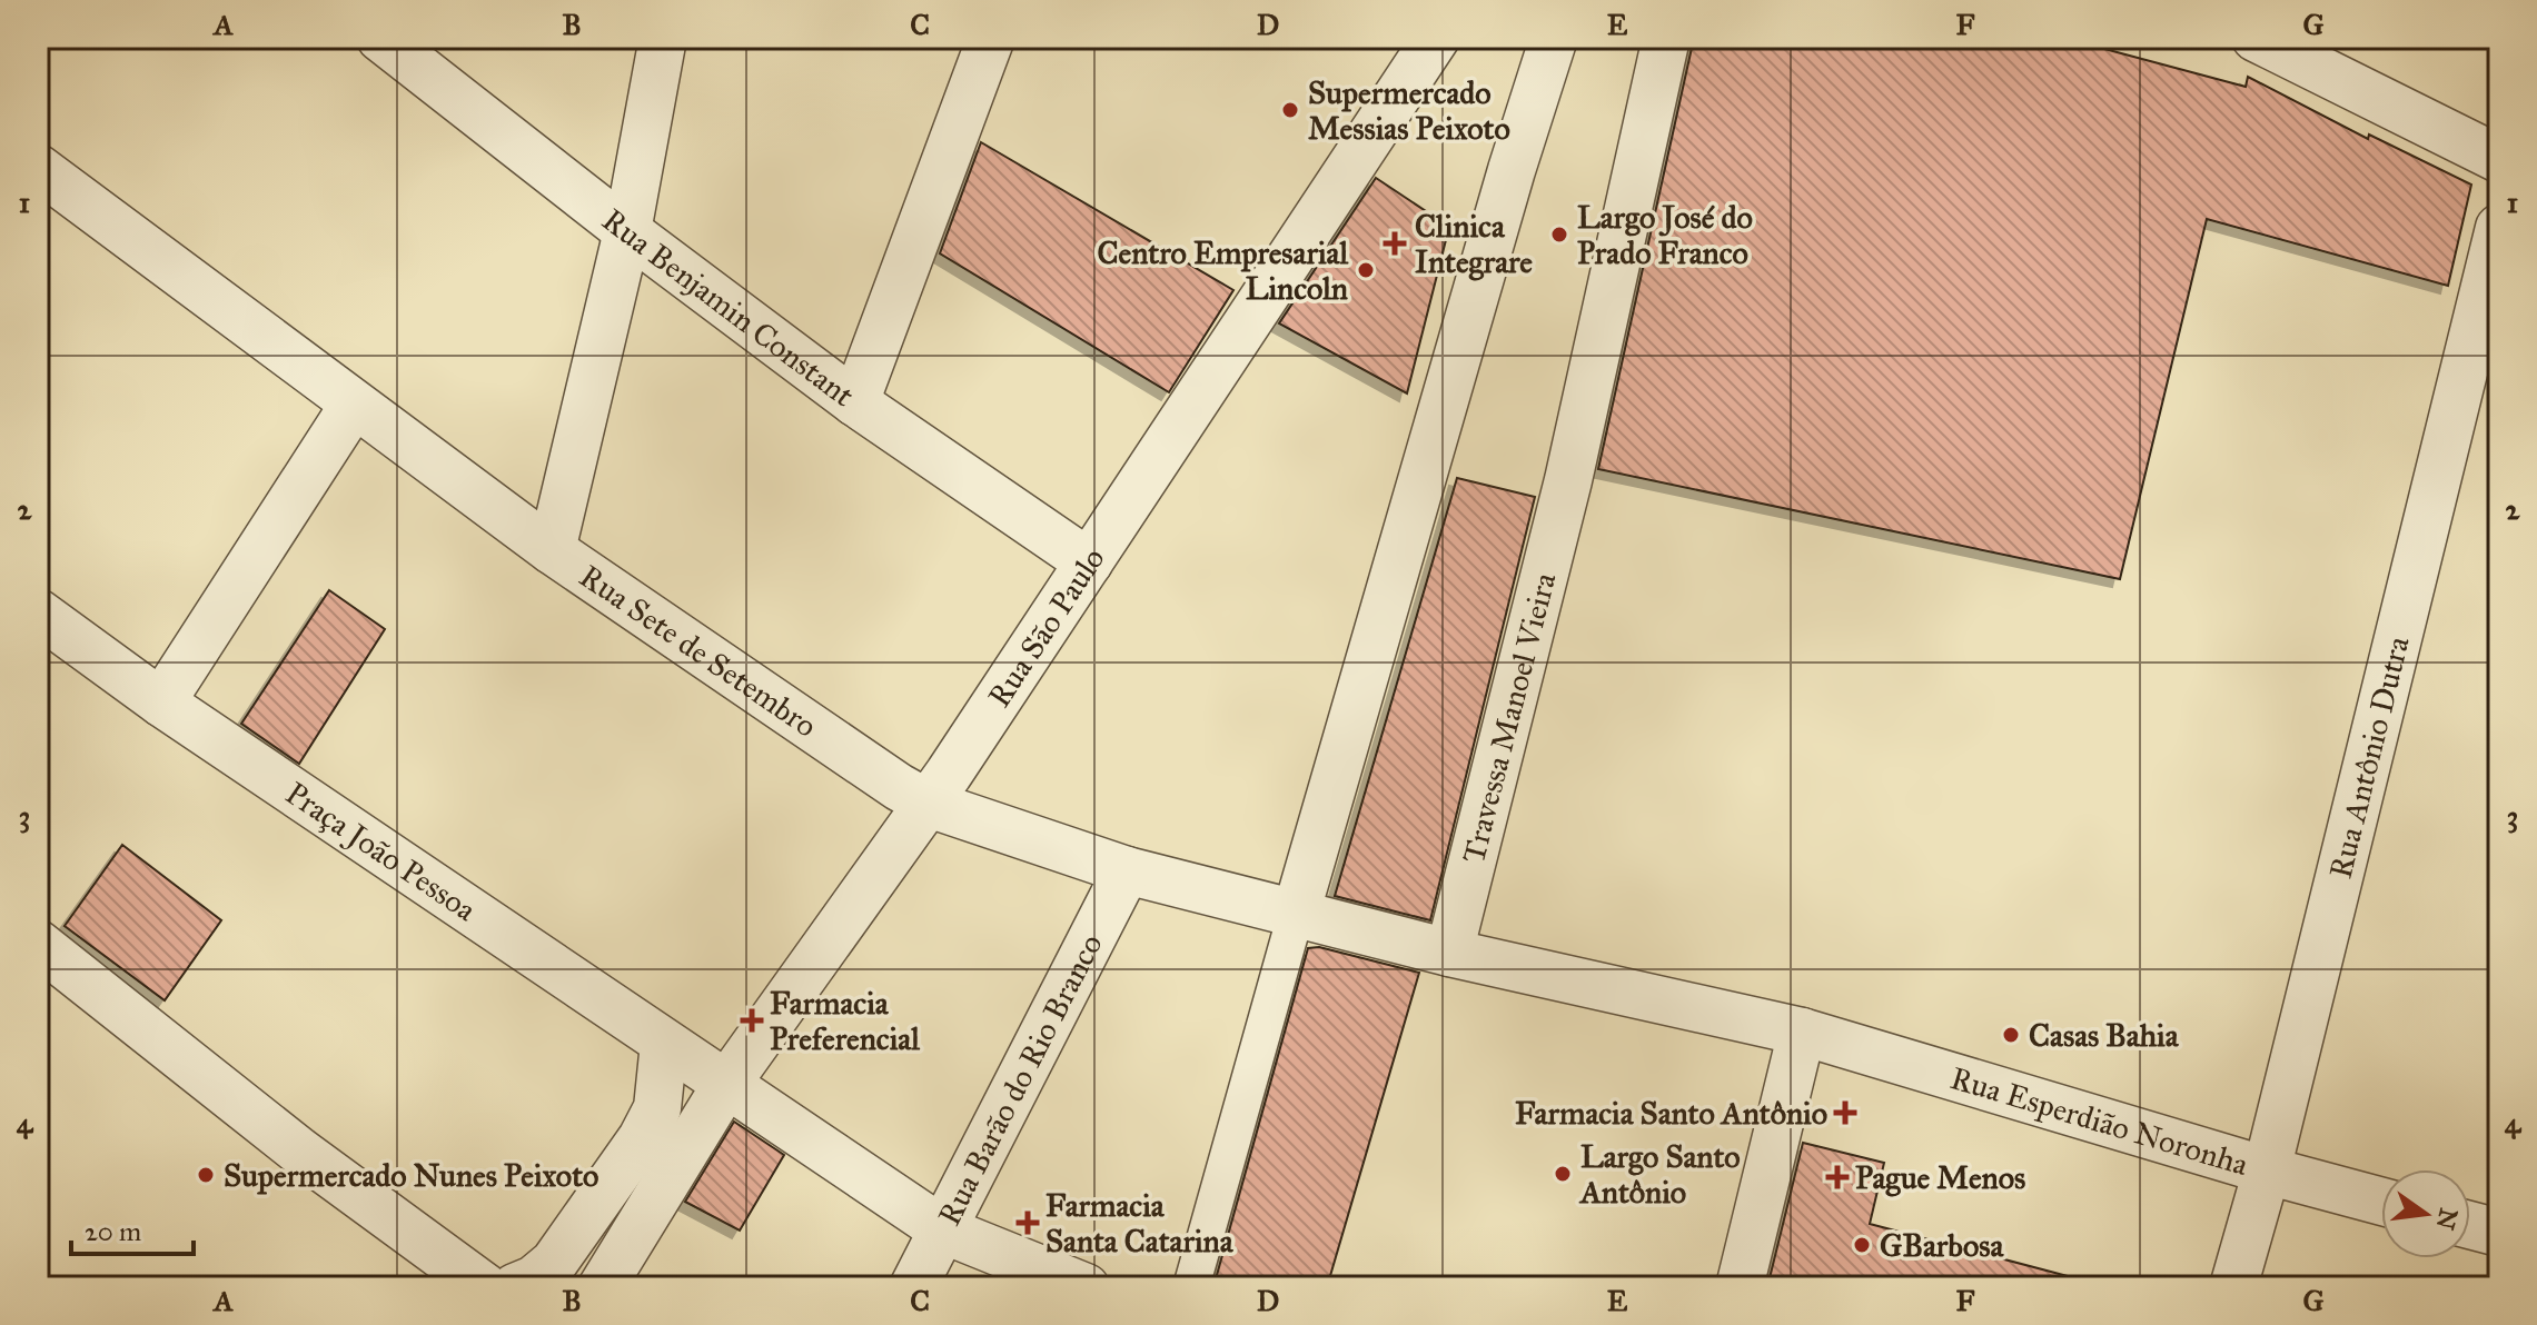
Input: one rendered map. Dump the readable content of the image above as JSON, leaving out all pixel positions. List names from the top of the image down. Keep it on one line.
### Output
{"streets":{"street":["Rua Benjamin Constant","Rua São Paulo","Rua Sete de Setembro","Travessa Manoel Vieira","Rua Antônio Dutra","Praça João Pessoa","Rua Barão do Rio Branco","Rua Esperdião Noronha"]},"crossings":[["Rua Benjamin Constant","Rua São Paulo"],["Rua São Paulo","Rua Sete de Setembro"],["Rua São Paulo","Praça João Pessoa"],["Rua Sete de Setembro","Travessa Manoel Vieira"],["Rua Sete de Setembro","Rua Barão do Rio Branco"],["Rua Antônio Dutra","Rua Esperdião Noronha"],["Praça João Pessoa","Rua Barão do Rio Branco"]],"places":{"other":["Supermercado Messias Peixoto","Largo José do Prado Franco","Centro Empresarial Lincoln","Casas Bahia","Largo Santo Antônio","Supermercado Nunes Peixoto","GBarbosa"],"health":["Clinica Integrare","Farmacia Preferencial","Farmacia Santo Antônio","Pague Menos","Farmacia Santa Catarina"]},"scale_bar":"20 m","north":"right","grid":{"columns":["A","B","C","D","E","F","G"],"rows":["1","2","3","4"]}}
